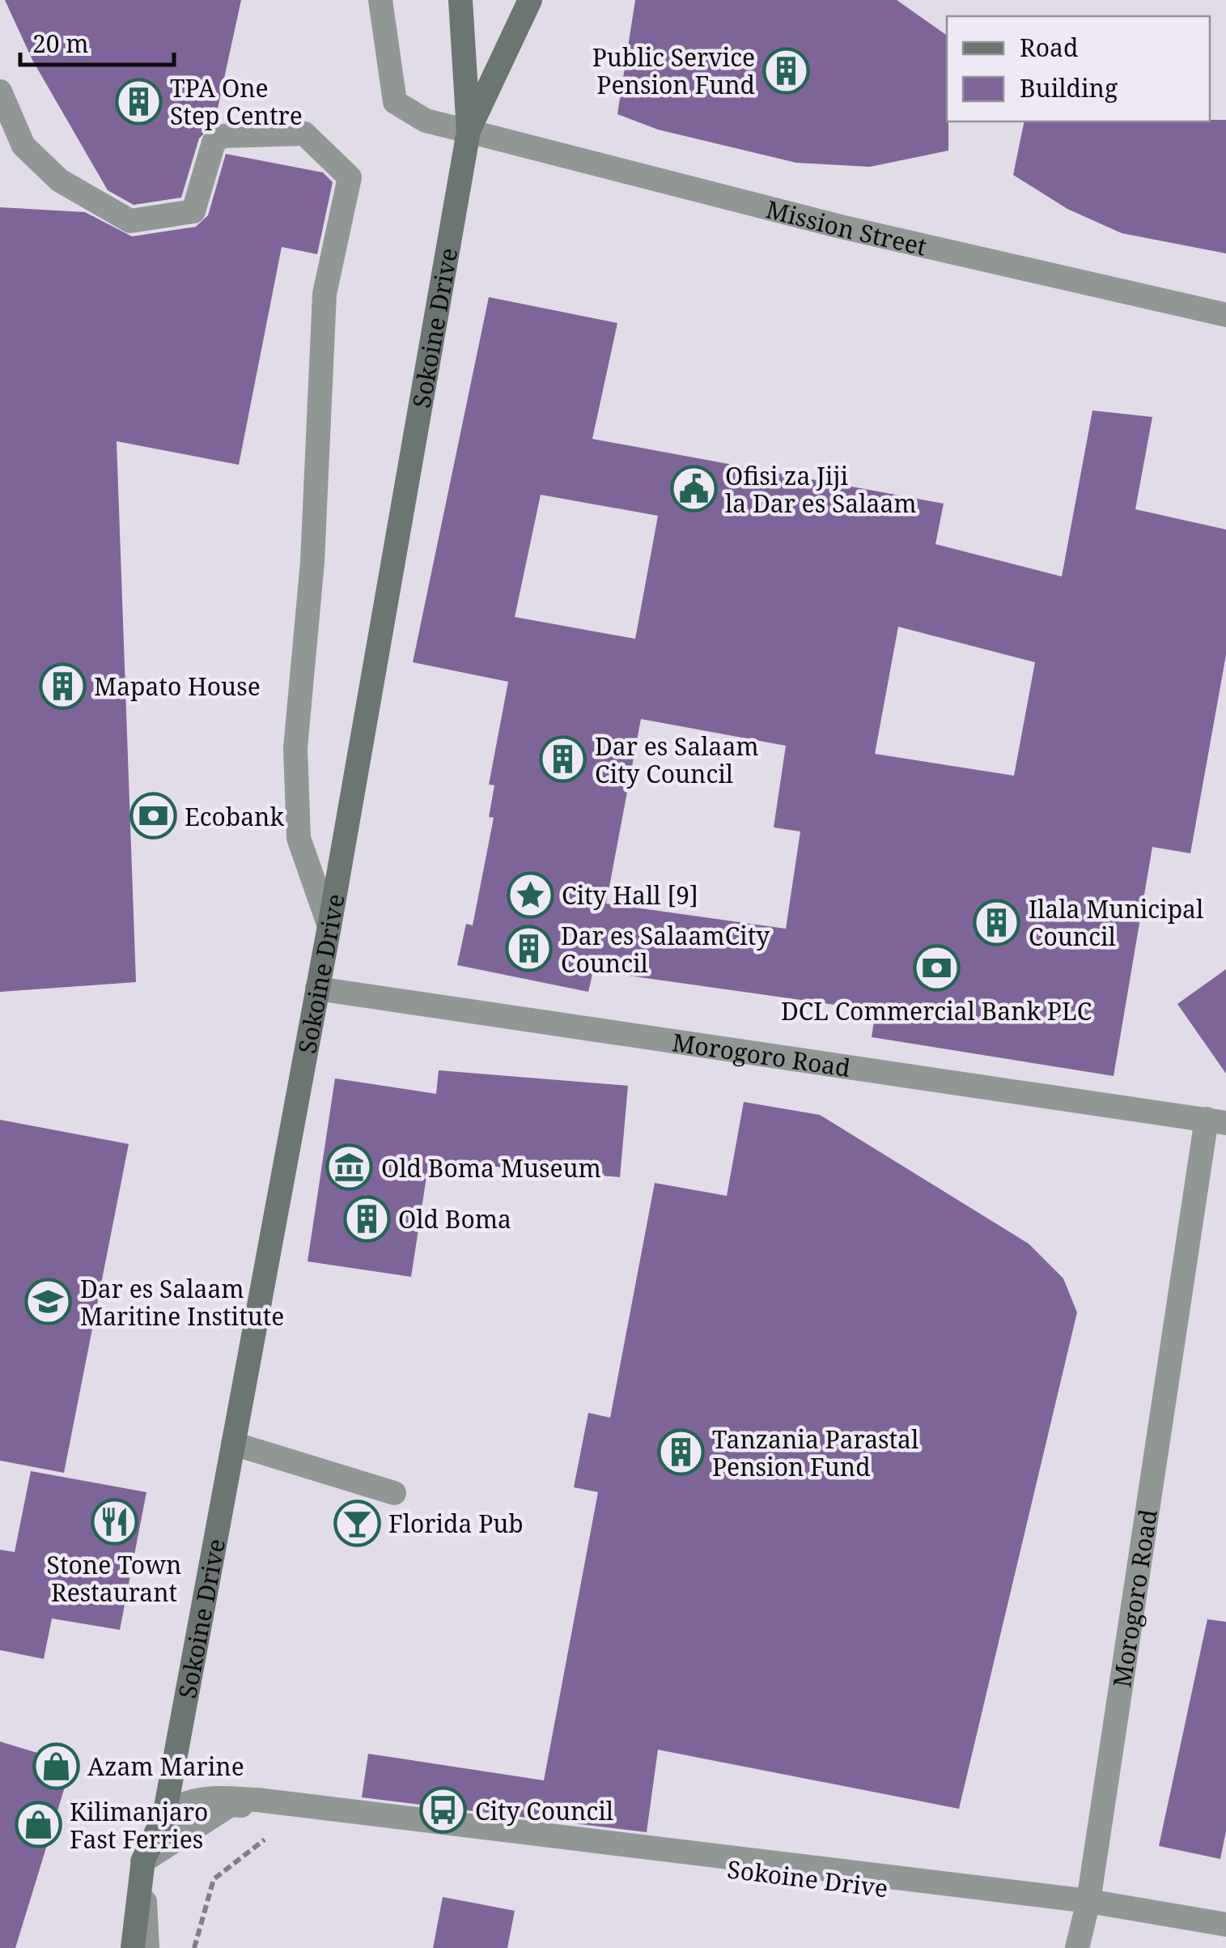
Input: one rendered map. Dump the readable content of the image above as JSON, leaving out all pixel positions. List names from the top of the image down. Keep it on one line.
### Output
{"streets":{"street":["Mission Street","Sokoine Drive","Morogoro Road"]},"crossings":[["Mission Street","Sokoine Drive"],["Sokoine Drive","Morogoro Road"]],"places":{"building":["Public Service Pension Fund","TPA One Step Centre","Mapato House","Dar es Salaam City Council","Ilala Municipal Council","Dar es SalaamCity Council","Old Boma","Tanzania Parastal Pension Fund"],"public building":["Ofisi za Jiji la Dar es Salaam"],"bank":["Ecobank","DCL Commercial Bank PLC"],"place":["City Hall [9]"],"museum":["Old Boma Museum"],"school or university":["Dar es Salaam Maritine Institute"],"restaurant":["Stone Town Restaurant"],"bar":["Florida Pub"],"shop":["Azam Marine","Kilimanjaro Fast Ferries"],"bus stop":["City Council"]},"legend":["Road","Building"],"scale_bar":"20 m"}
